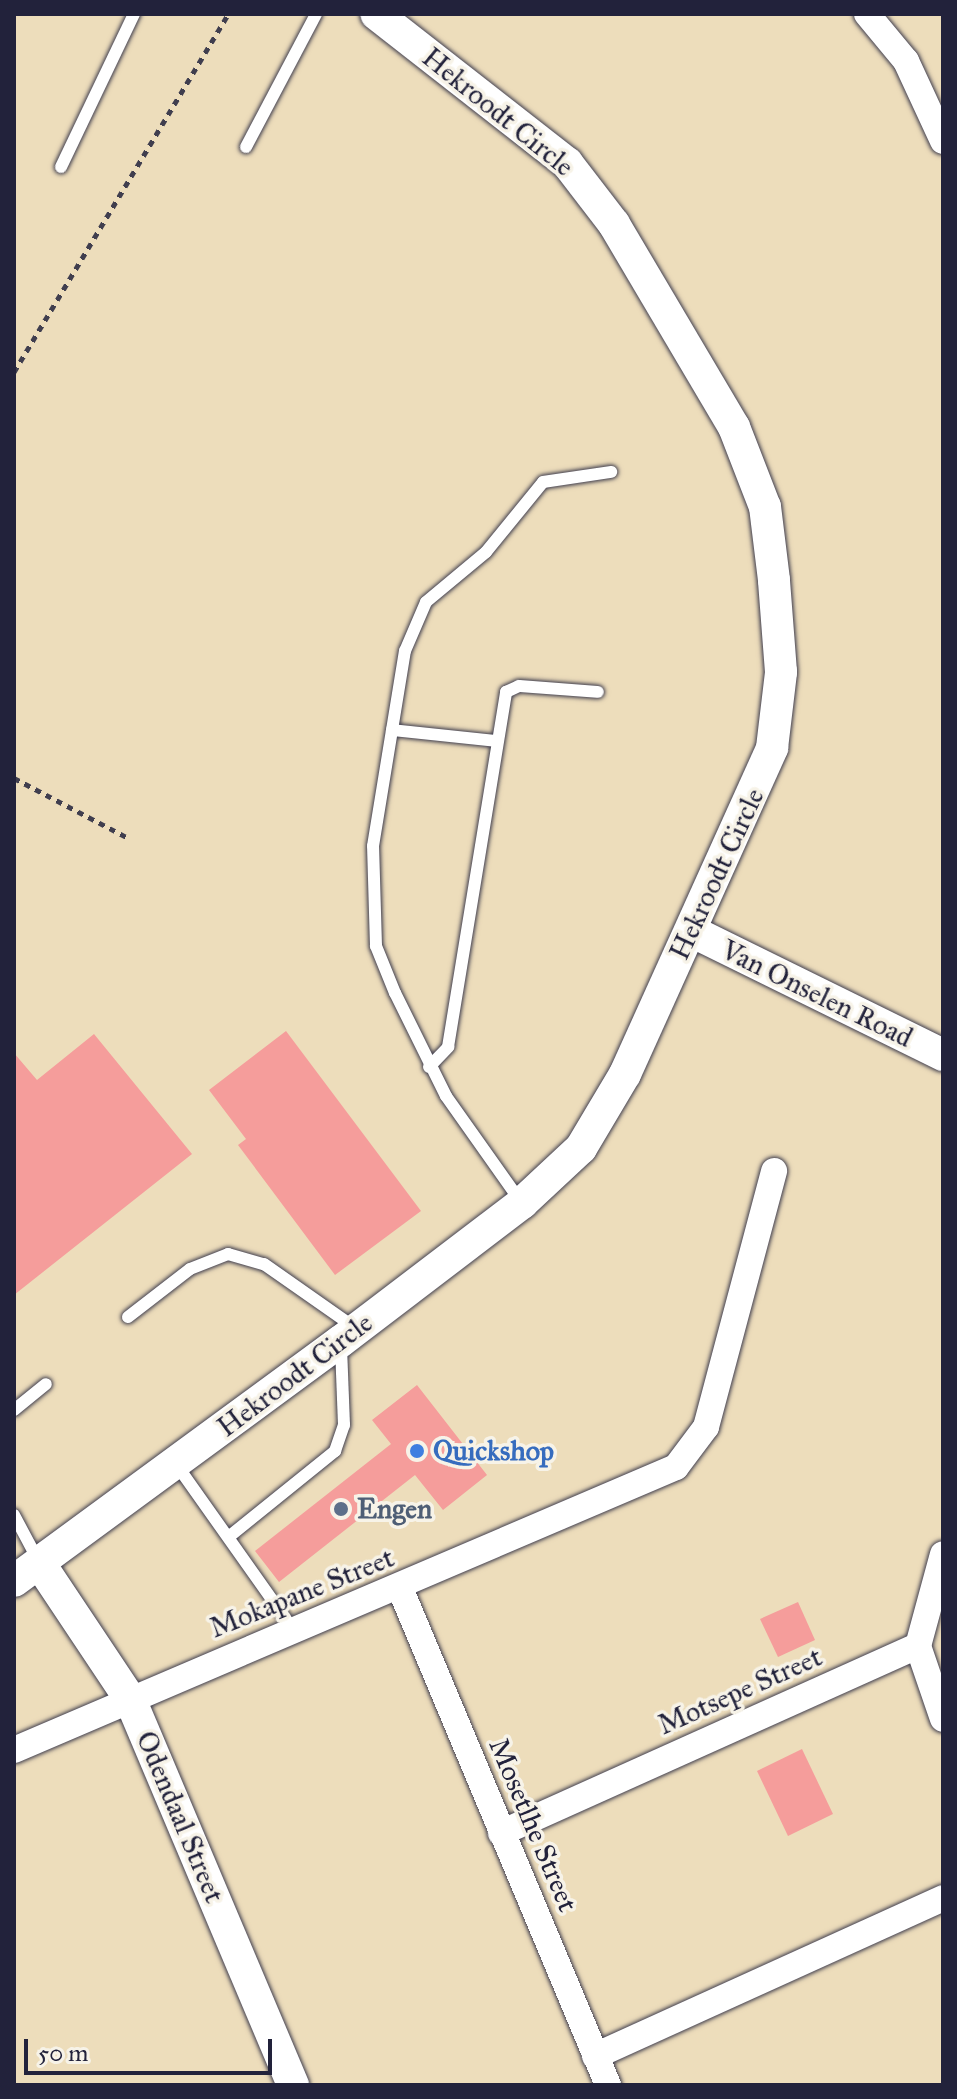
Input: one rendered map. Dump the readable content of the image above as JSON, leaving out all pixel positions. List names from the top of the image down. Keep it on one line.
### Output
{"streets":{"street":["Hekroodt Circle","Van Onselen Road","Mokapane Street","Motsepe Street","Odendaal Street","Mosetlhe Street"]},"crossings":[["Hekroodt Circle","Van Onselen Road"],["Hekroodt Circle","Odendaal Street"],["Mokapane Street","Odendaal Street"],["Mokapane Street","Mosetlhe Street"],["Motsepe Street","Mosetlhe Street"]],"places":["Quickshop","Engen"],"scale_bar":"50 m"}
